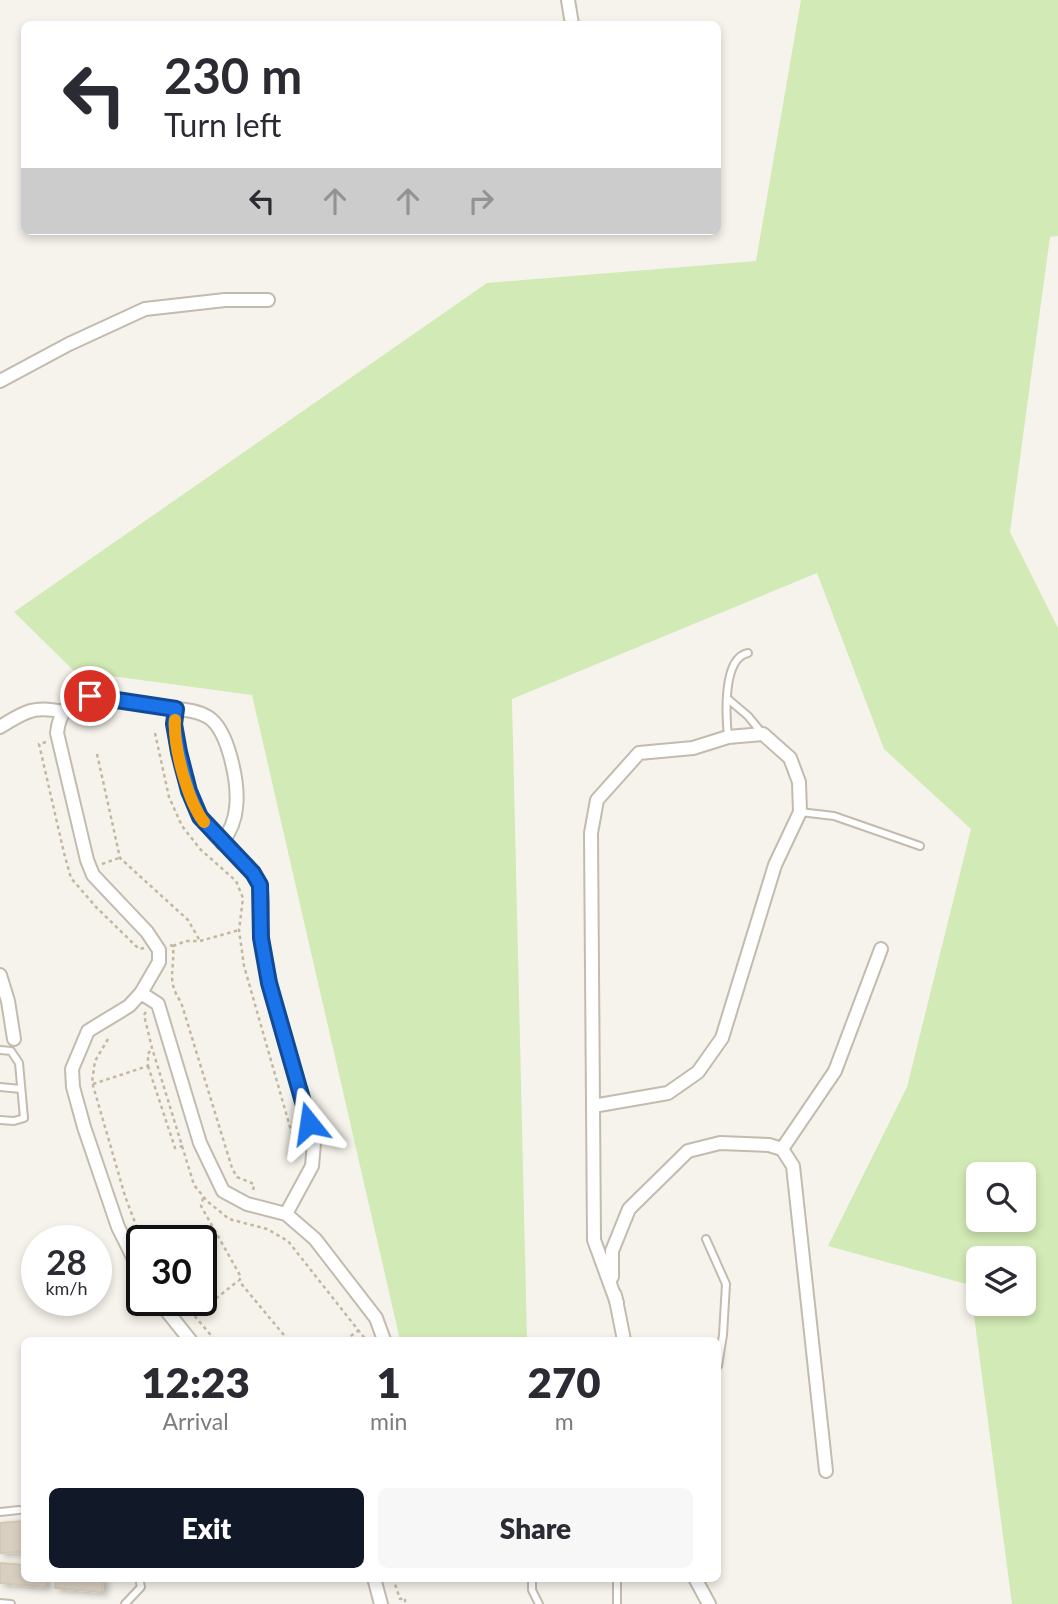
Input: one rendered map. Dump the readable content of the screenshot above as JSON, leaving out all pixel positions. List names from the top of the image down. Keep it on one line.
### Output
{"page":{"turn":["230 m","Turn left"],"speed":"28 km/h","limit":"30","eta":["12:23","Arrival","1","min","270","m"],"buttons":["Exit","Share"]}}
